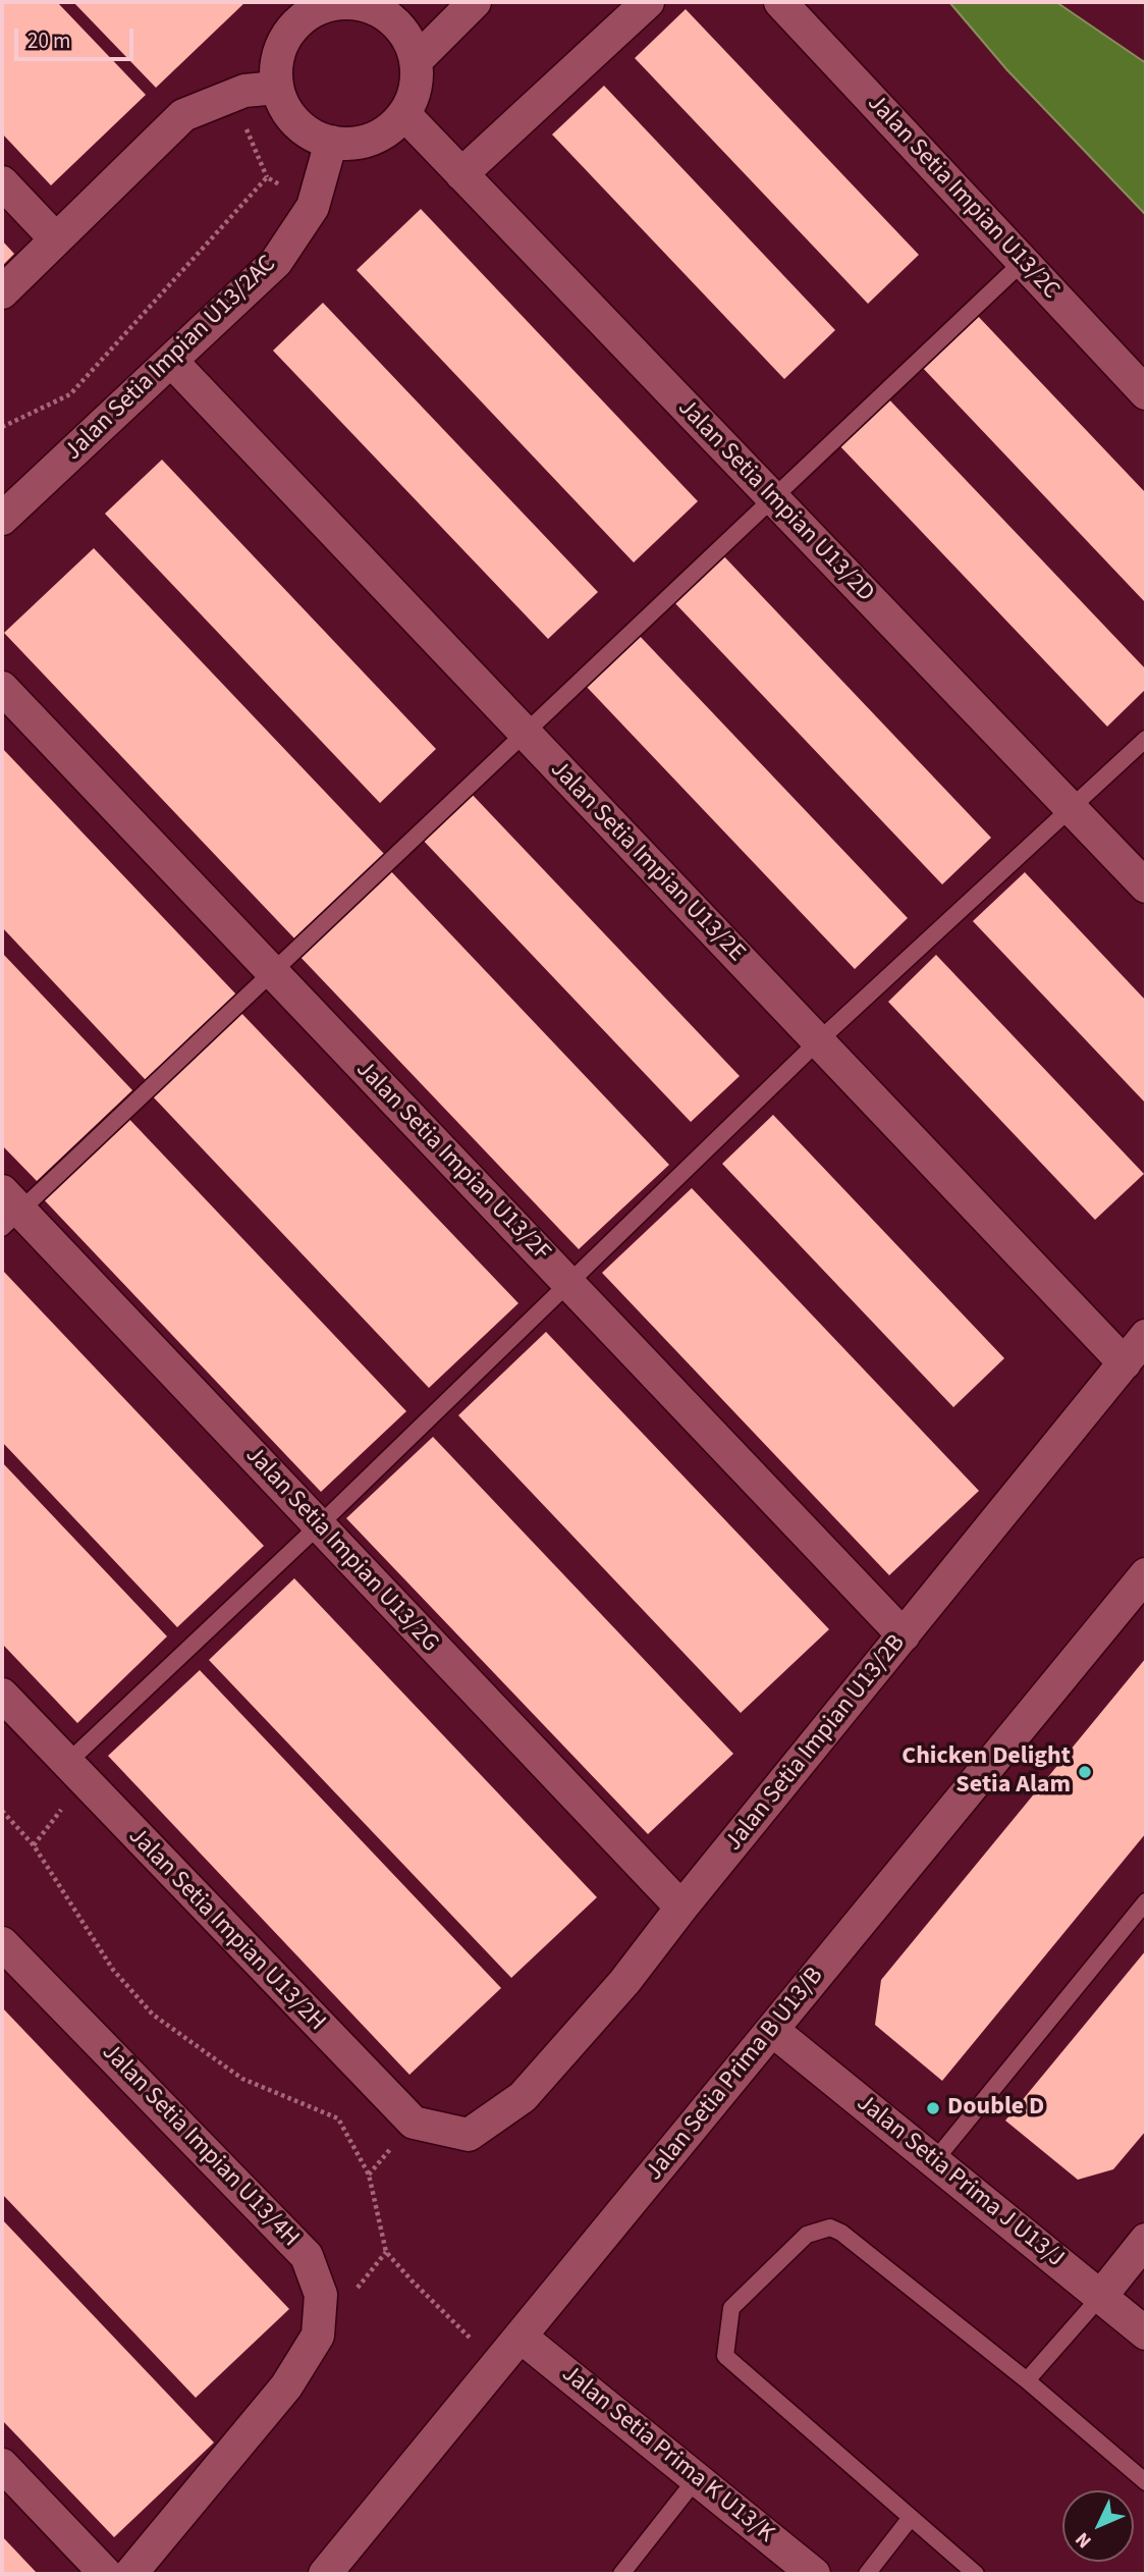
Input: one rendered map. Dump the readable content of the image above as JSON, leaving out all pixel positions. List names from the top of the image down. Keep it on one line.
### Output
{"streets":{"street":["Jalan Setia Impian U13/2C","Jalan Setia Impian U13/2AC","Jalan Setia Impian U13/2D","Jalan Setia Impian U13/2E","Jalan Setia Impian U13/2F","Jalan Setia Impian U13/2G","Jalan Setia Impian U13/2B","Jalan Setia Impian U13/2H","Jalan Setia Prima B U13/B","Jalan Setia Impian U13/4H","Jalan Setia Prima J U13/J","Jalan Setia Prima K U13/K"]},"crossings":[["Jalan Setia Impian U13/2AC","Jalan Setia Impian U13/2D"],["Jalan Setia Impian U13/2AC","Jalan Setia Impian U13/2E"],["Jalan Setia Impian U13/2E","Jalan Setia Impian U13/2B"],["Jalan Setia Impian U13/2F","Jalan Setia Impian U13/2B"],["Jalan Setia Impian U13/2G","Jalan Setia Impian U13/2B"],["Jalan Setia Impian U13/2B","Jalan Setia Impian U13/2H"],["Jalan Setia Prima B U13/B","Jalan Setia Prima J U13/J"],["Jalan Setia Prima B U13/B","Jalan Setia Prima K U13/K"]],"places":["Chicken Delight Setia Alam","Double D"],"scale_bar":"20 m","north":"bottom left"}
